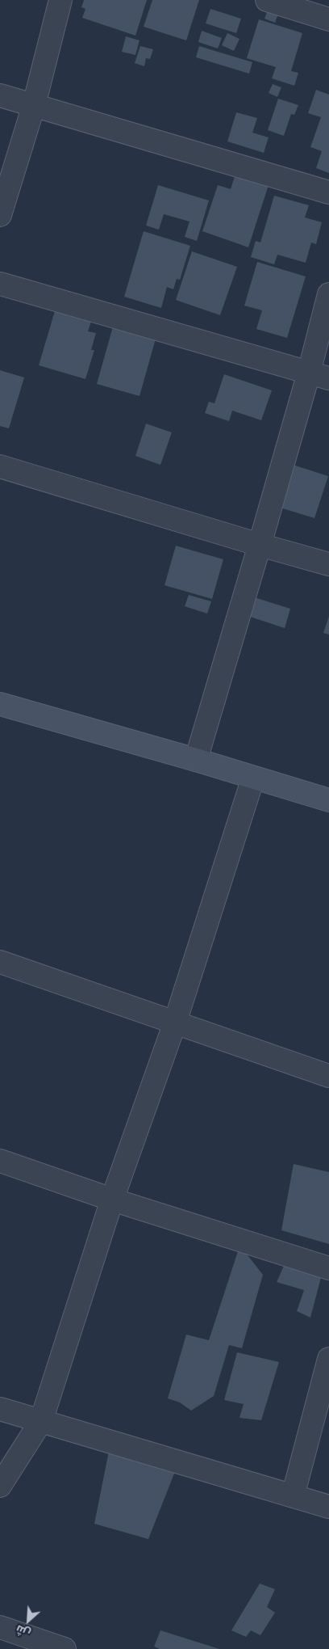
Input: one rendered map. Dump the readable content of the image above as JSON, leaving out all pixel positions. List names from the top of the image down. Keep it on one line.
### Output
{"north":"bottom left"}
